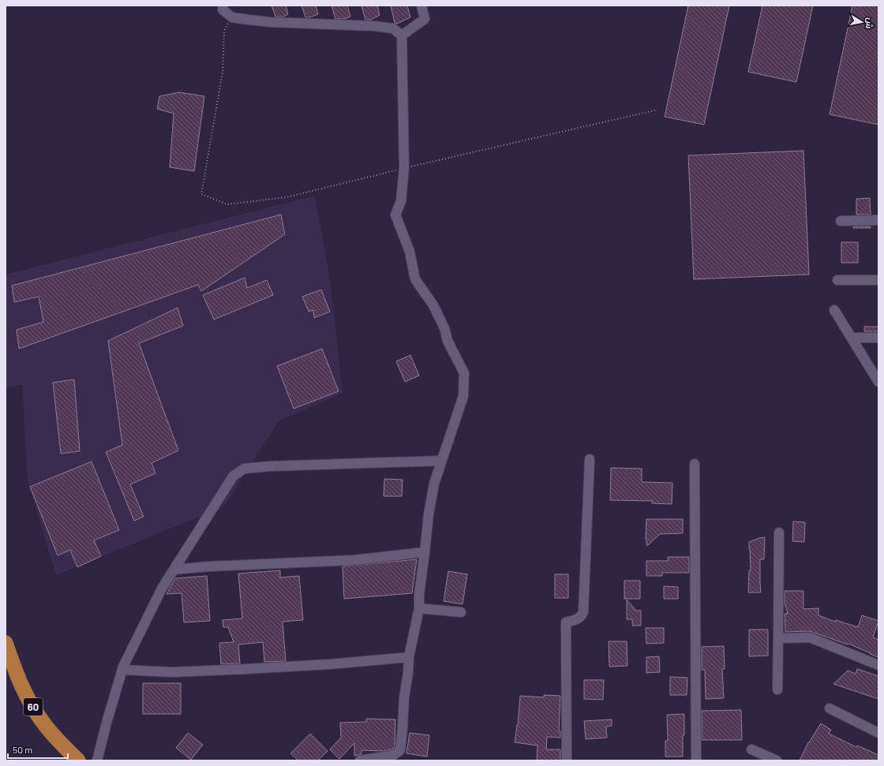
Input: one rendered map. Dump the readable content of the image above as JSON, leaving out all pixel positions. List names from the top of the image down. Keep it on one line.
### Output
{"streets":{"highway":["60"]},"scale_bar":"50 m","north":"right"}
